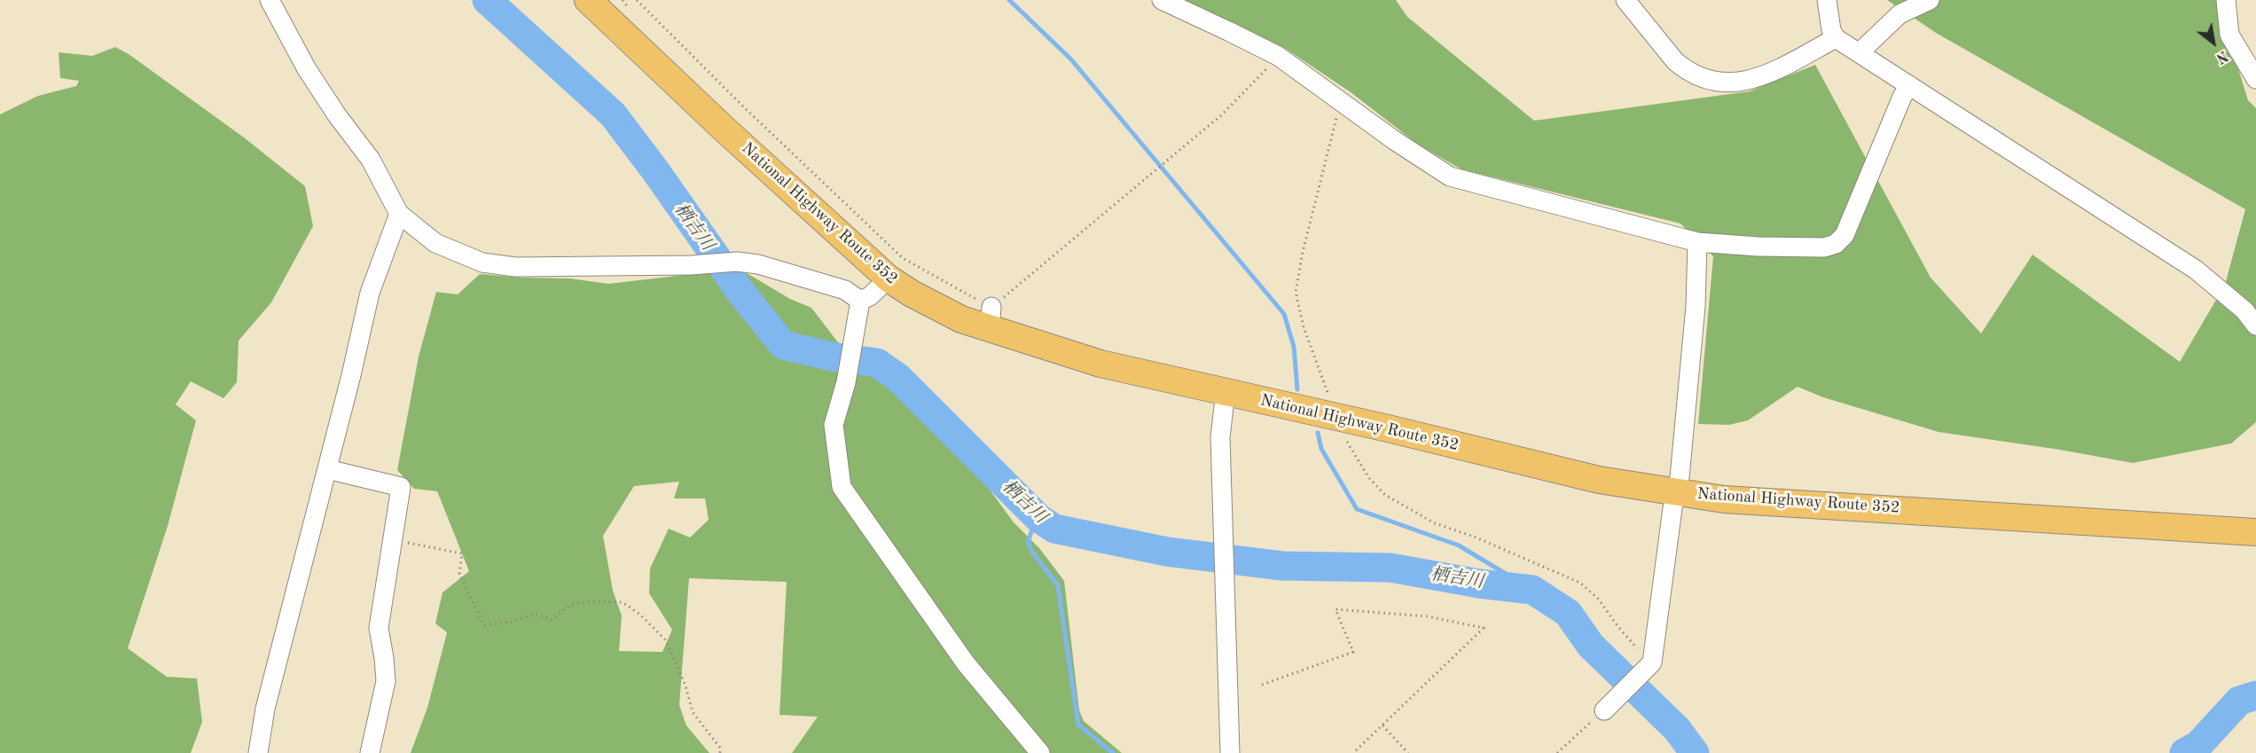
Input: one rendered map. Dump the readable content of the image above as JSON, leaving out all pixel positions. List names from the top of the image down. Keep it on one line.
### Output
{"streets":{"highway":["National Highway Route 352"]},"water":["栖吉川"],"north":"bottom right"}
